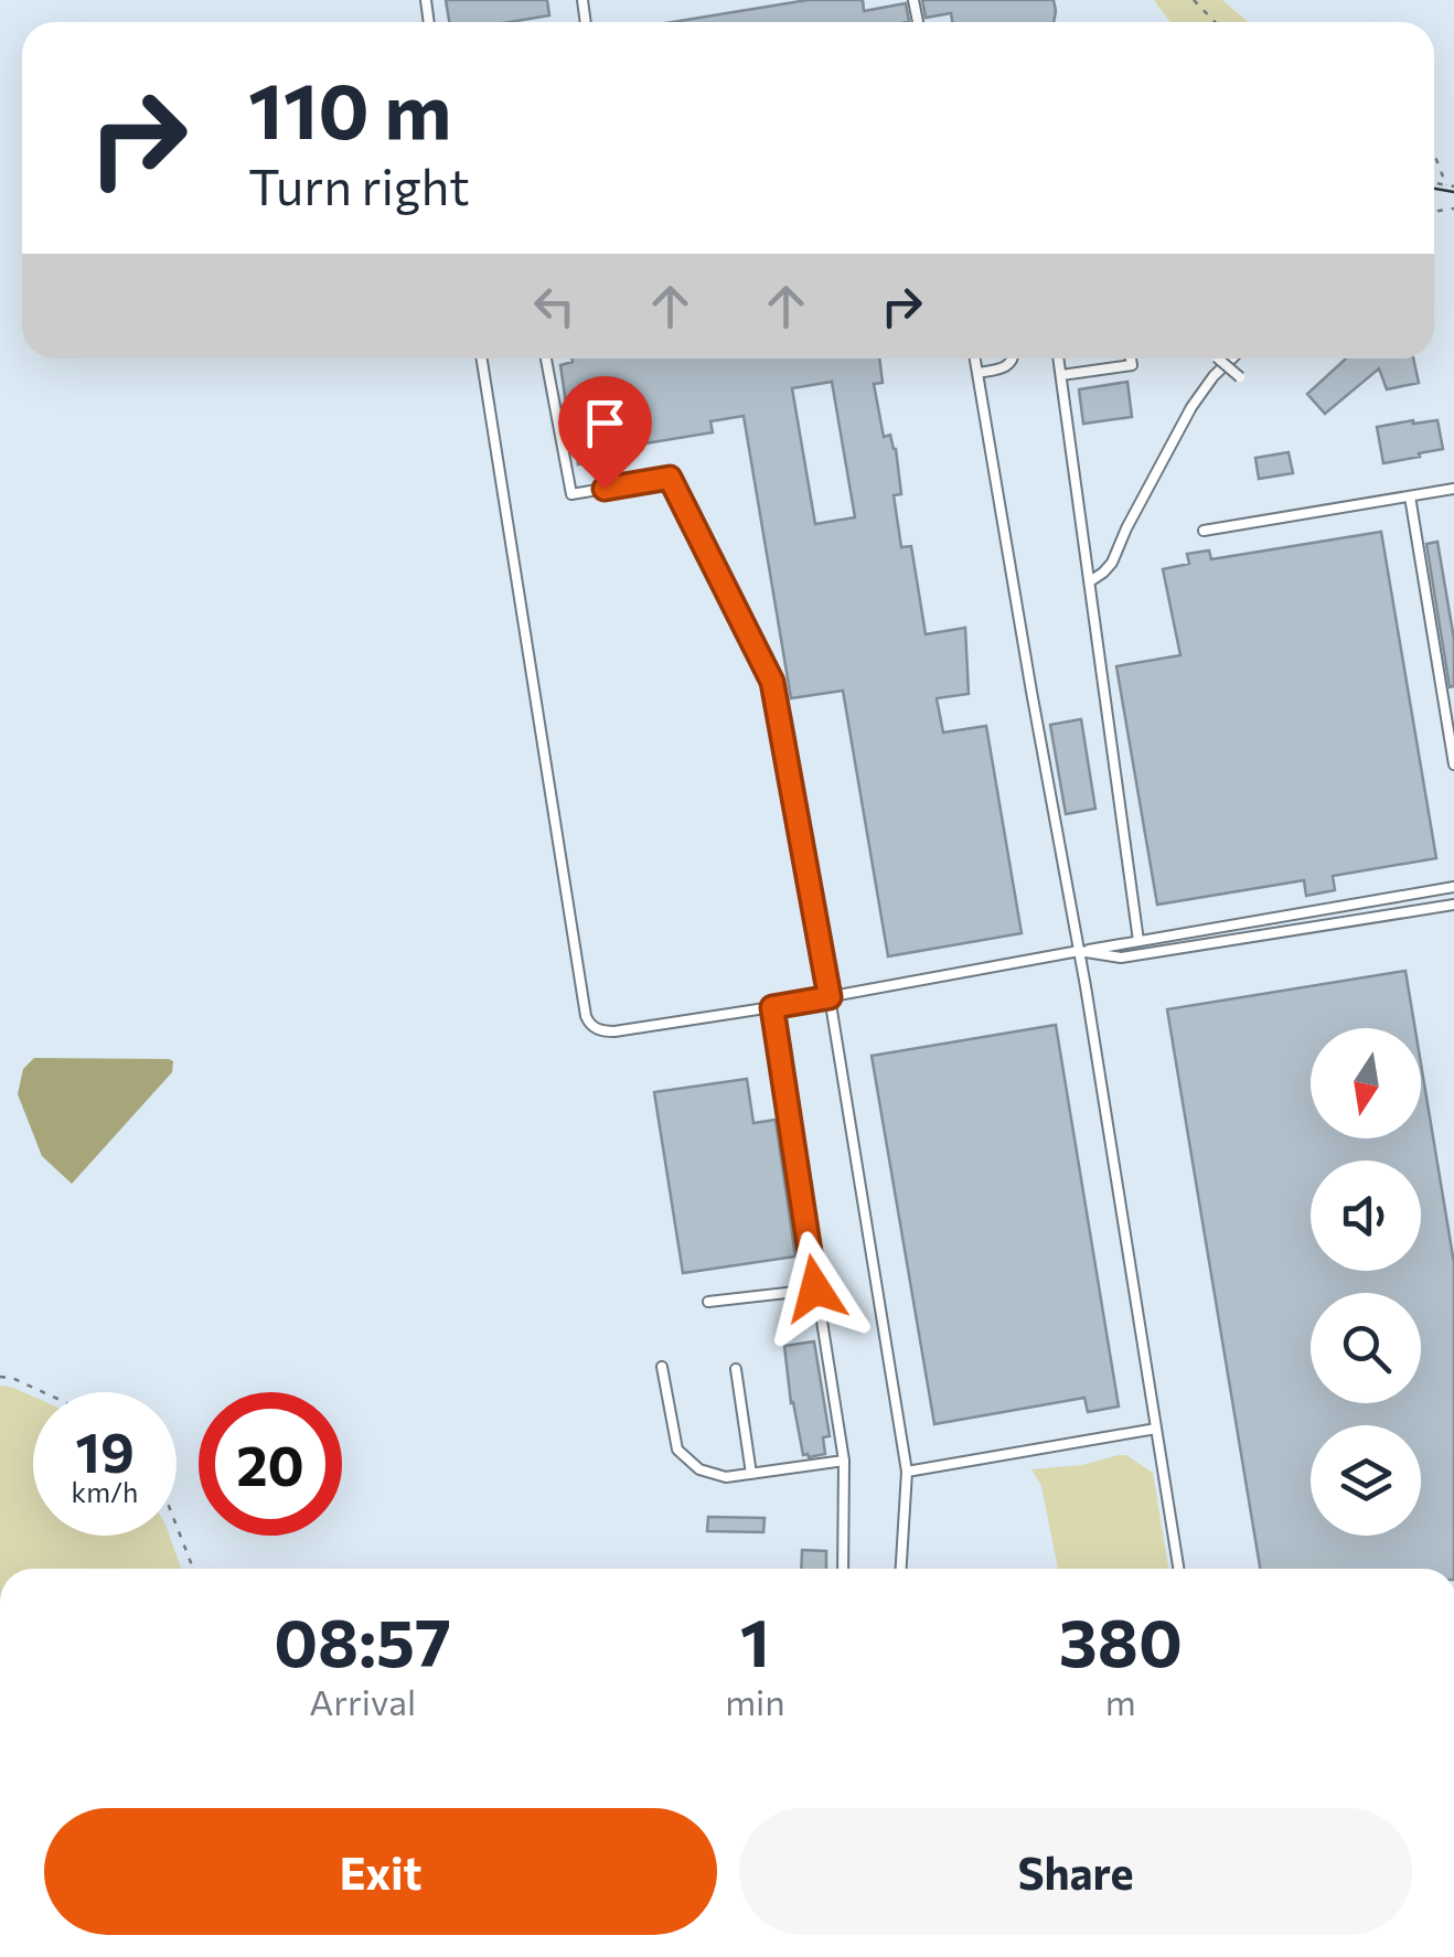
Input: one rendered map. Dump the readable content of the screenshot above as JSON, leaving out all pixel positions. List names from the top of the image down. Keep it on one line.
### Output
{"north":"bottom","page":{"turn":["110 m","Turn right"],"speed":"19 km/h","limit":"20","eta":["08:57","Arrival","1","min","380","m"],"buttons":["Exit","Share"]}}
